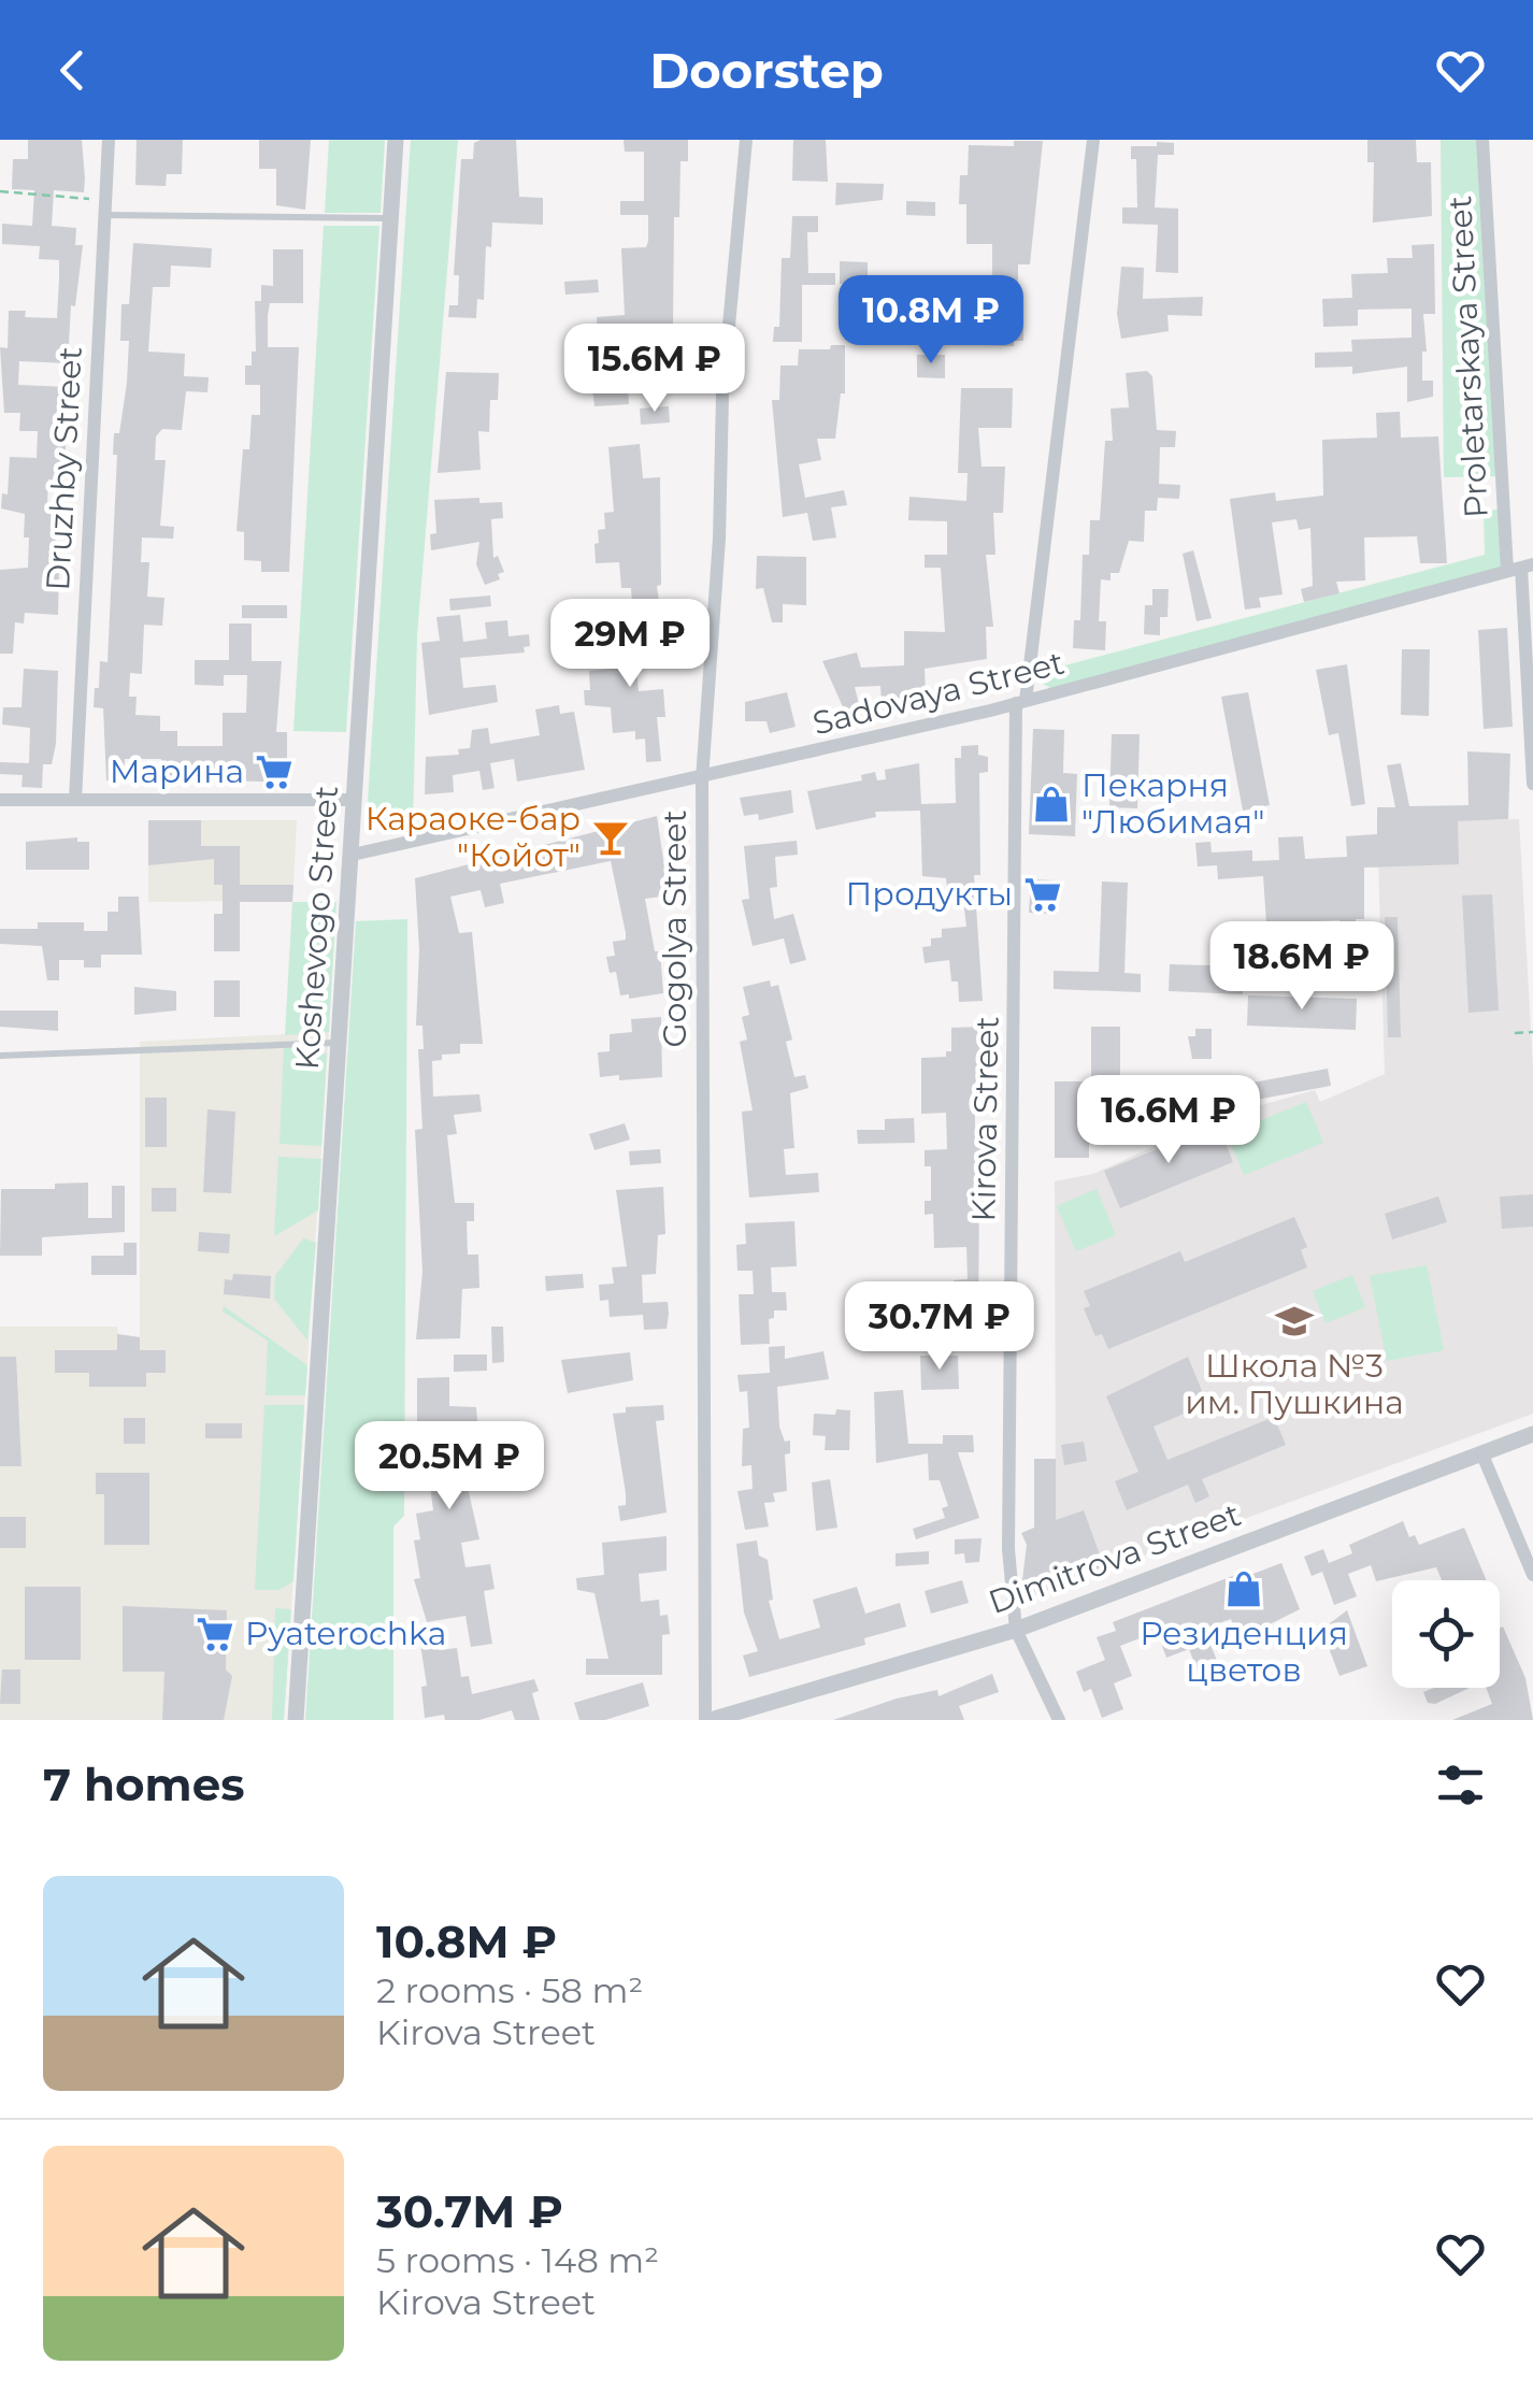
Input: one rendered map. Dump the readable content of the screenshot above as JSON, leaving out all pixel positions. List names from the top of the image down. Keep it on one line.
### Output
{"streets":{"street":["Proletarskaya Street","Druzhby Street","Sadovaya Street","Koshevogo Street","Gogolya Street","Kirova Street","Dimitrova Street"]},"crossings":[["Proletarskaya Street","Sadovaya Street"],["Sadovaya Street","Koshevogo Street"],["Sadovaya Street","Gogolya Street"],["Sadovaya Street","Kirova Street"],["Gogolya Street","Dimitrova Street"],["Kirova Street","Dimitrova Street"]],"places":{"supermarket":["Марина","Продукты","Pyaterochka"],"shop":["Пекарня \"Любимая\"","Резиденция цветов"],"bar":["Караоке-бар \"Койот\""],"school or university":["Школа №3 им. Пушкина"]},"page":{"header":"Doorstep","price":["10.8M ₽","15.6M ₽","29M ₽","18.6M ₽","16.6M ₽","30.7M ₽","20.5M ₽"],"heading":"7 homes","list":[{"name":"10.8M ₽","note":"2 rooms · 58 m² · Kirova Street"},{"name":"30.7M ₽","note":"5 rooms · 148 m² · Kirova Street"}]}}
